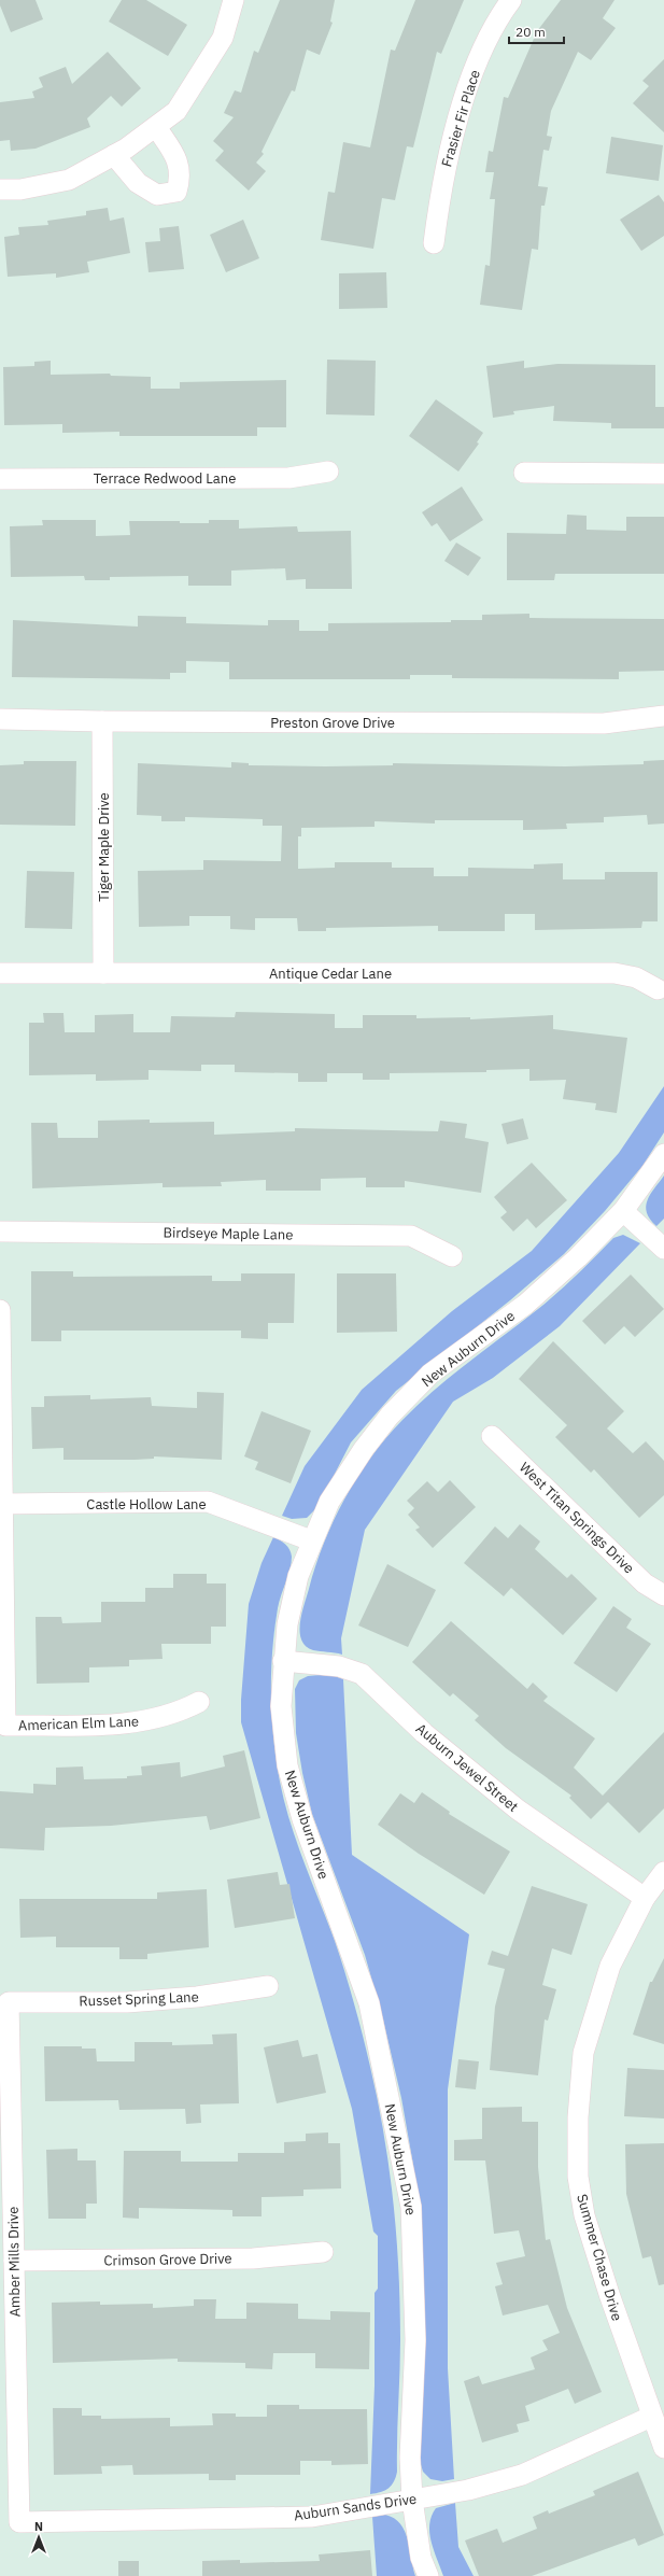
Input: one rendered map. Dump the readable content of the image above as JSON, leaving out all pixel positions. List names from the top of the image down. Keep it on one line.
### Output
{"streets":{"street":["Frasier Fir Place","Terrace Redwood Lane","Preston Grove Drive","Tiger Maple Drive","Antique Cedar Lane","Birdseye Maple Lane","New Auburn Drive","Castle Hollow Lane","West Titan Springs Drive","American Elm Lane","Auburn Jewel Street","Russet Spring Lane","Summer Chase Drive","Crimson Grove Drive","Amber Mills Drive","Auburn Sands Drive"]},"crossings":[["Preston Grove Drive","Tiger Maple Drive"],["Tiger Maple Drive","Antique Cedar Lane"],["New Auburn Drive","Castle Hollow Lane"],["New Auburn Drive","Auburn Jewel Street"],["New Auburn Drive","Auburn Sands Drive"],["Castle Hollow Lane","American Elm Lane"],["Auburn Jewel Street","Summer Chase Drive"],["Russet Spring Lane","Amber Mills Drive"],["Summer Chase Drive","Auburn Sands Drive"],["Crimson Grove Drive","Amber Mills Drive"],["Amber Mills Drive","Auburn Sands Drive"]],"scale_bar":"20 m","north":"top"}
